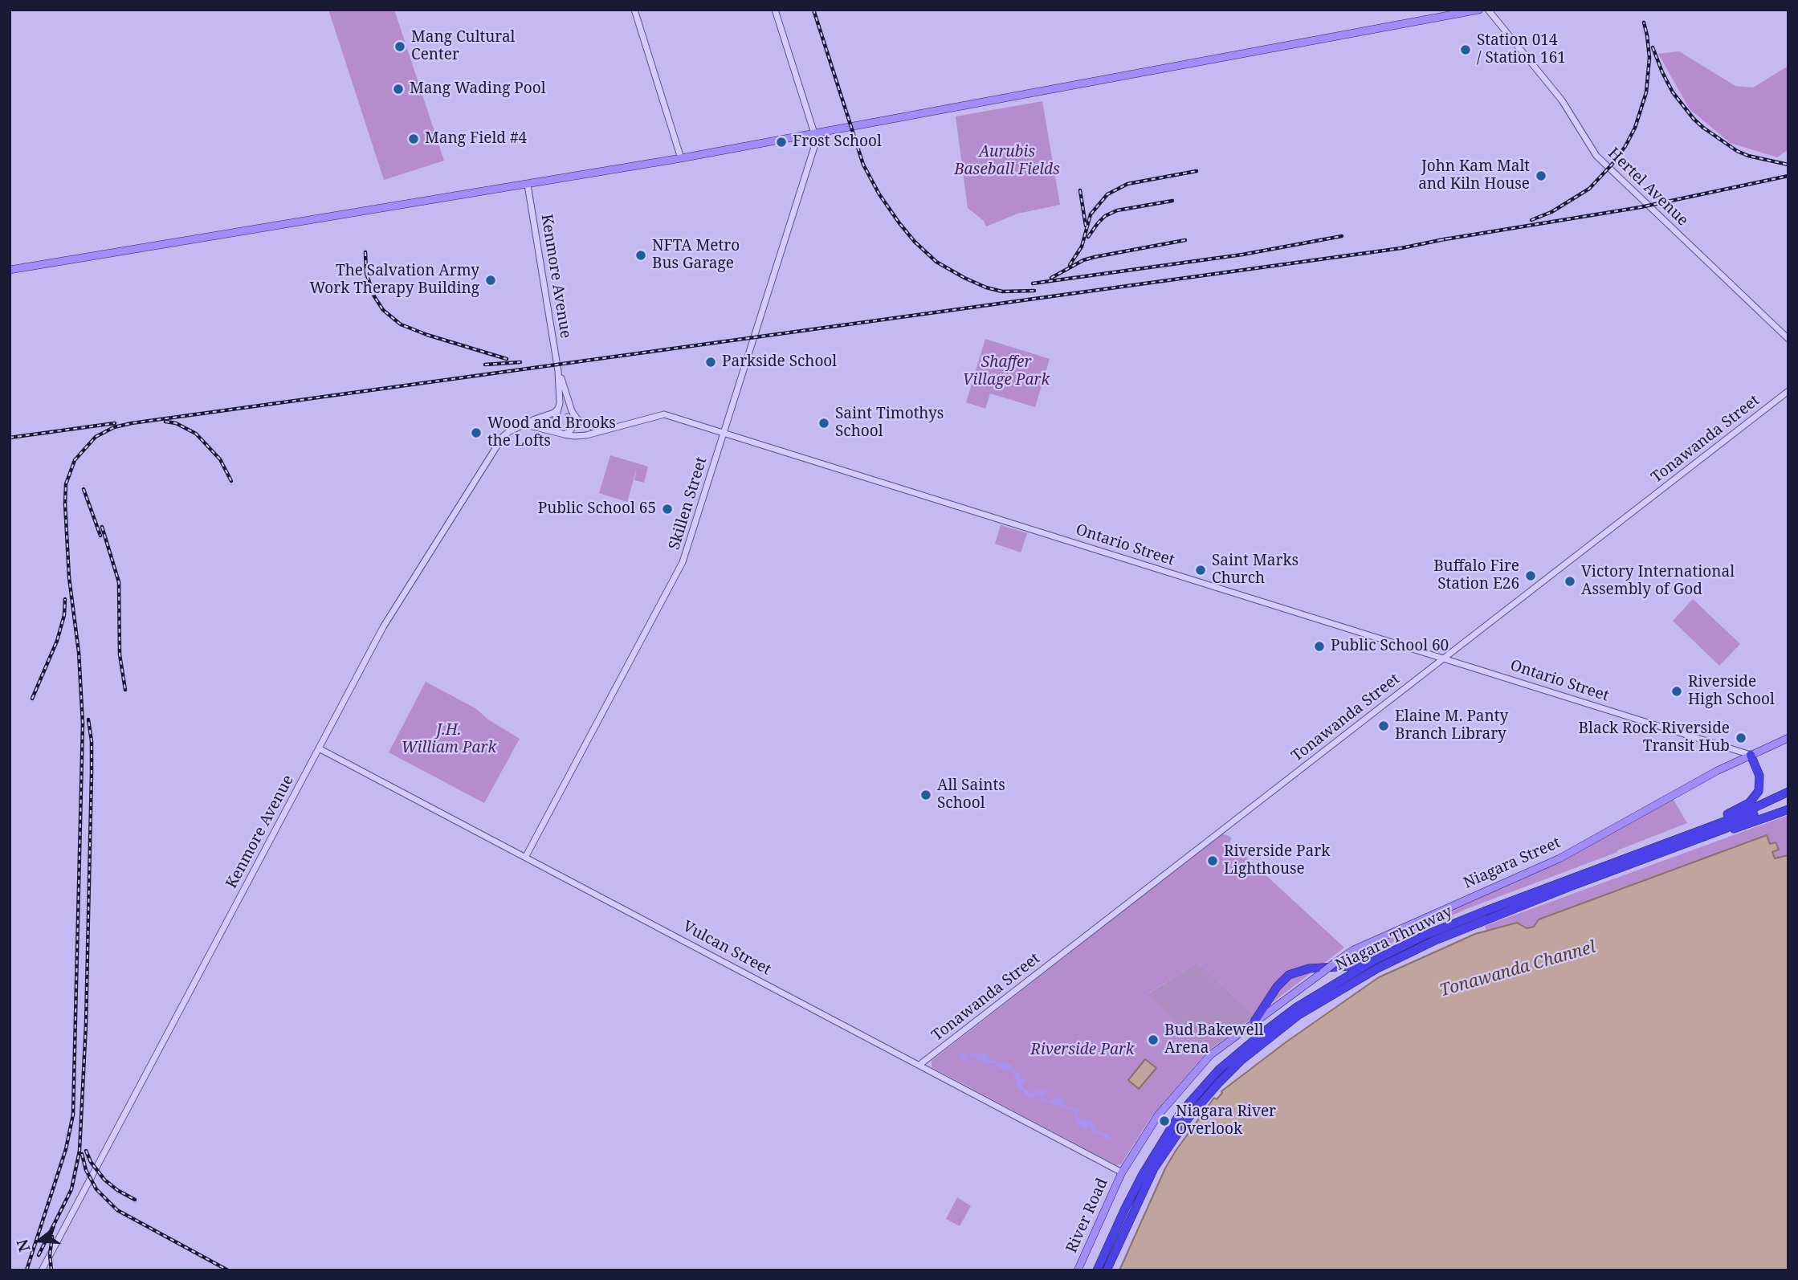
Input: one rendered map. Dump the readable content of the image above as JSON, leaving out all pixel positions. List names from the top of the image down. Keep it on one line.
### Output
{"streets":{"highway":["Niagara Thruway"],"main road":["Niagara Street","River Road"],"street":["Hertel Avenue","Kenmore Avenue","Tonawanda Street","Skillen Street","Ontario Street","Vulcan Street"]},"crossings":[["Kenmore Avenue","Ontario Street"],["Kenmore Avenue","Vulcan Street"],["Tonawanda Street","Ontario Street"],["Tonawanda Street","Vulcan Street"],["Skillen Street","Ontario Street"],["Skillen Street","Vulcan Street"],["Ontario Street","Niagara Street"],["Niagara Street","Vulcan Street"],["Niagara Street","River Road"],["Vulcan Street","River Road"]],"water":["Tonawanda Channel"],"parks":["Aurubis Baseball Fields","Shaffer Village Park","J.H. William Park","Riverside Park"],"places":["Mang Cultural Center","Station 014 / Station 161","Mang Wading Pool","Mang Field #4","Frost School","John Kam Malt and Kiln House","NFTA Metro Bus Garage","The Salvation Army Work Therapy Building","Parkside School","Saint Timothys School","Wood and Brooks the Lofts","Public School 65","Saint Marks Church","Buffalo Fire Station E26","Victory International Assembly of God","Public School 60","Riverside High School","Elaine M. Panty Branch Library","Black Rock Riverside Transit Hub","All Saints School","Riverside Park Lighthouse","Bud Bakewell Arena","Niagara River Overlook"],"north":"left"}
